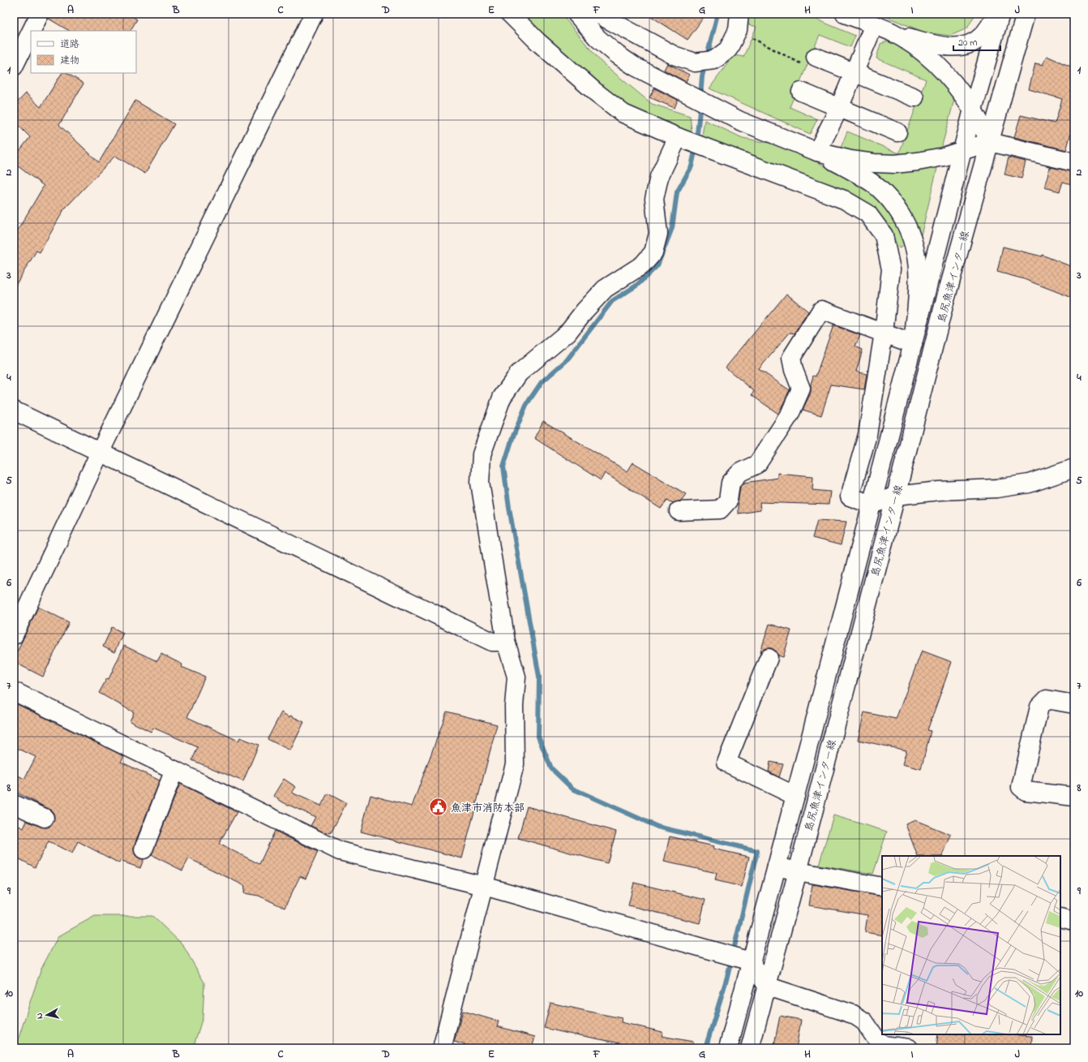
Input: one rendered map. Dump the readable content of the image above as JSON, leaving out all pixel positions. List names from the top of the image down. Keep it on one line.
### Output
{"streets":{"main road":["島尻魚津インター線"]},"places":{"public building":["魚津市消防本部"]},"legend":["道路","建物"],"scale_bar":"20 m","north":"left","grid":{"columns":["A","B","C","D","E","F","G","H","I","J"],"rows":["1","2","3","4","5","6","7","8","9","10"]}}
